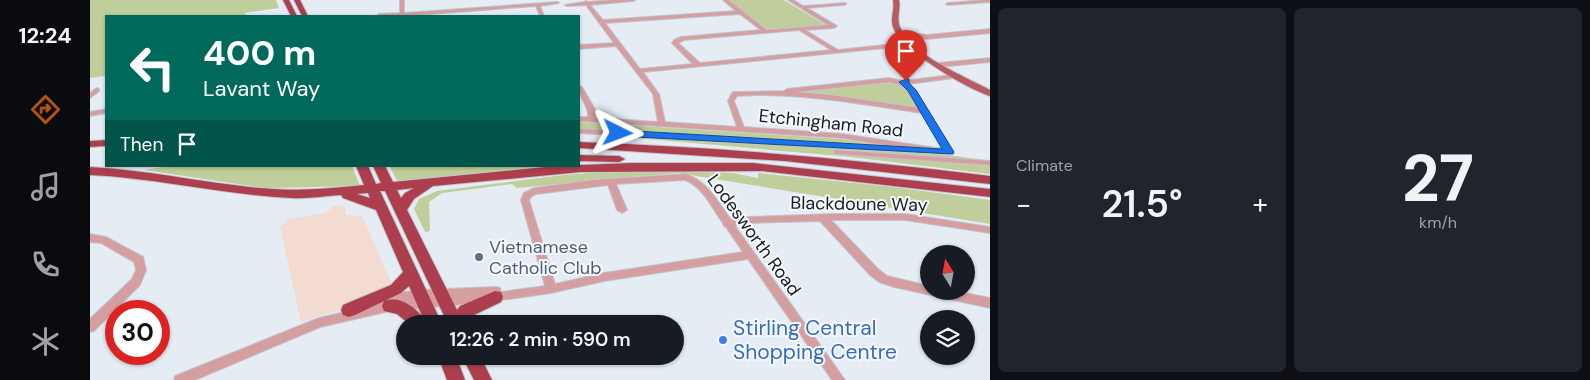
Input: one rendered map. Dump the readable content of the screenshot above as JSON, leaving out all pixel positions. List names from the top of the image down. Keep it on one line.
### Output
{"streets":{"street":["Etchingham Road","Blackdoune Way","Lodesworth Road"]},"crossings":[["Blackdoune Way","Lodesworth Road"]],"places":["Vietnamese Catholic Club","Stirling Central Shopping Centre"],"north":"top","page":{"tabs":"12:24","tile":["Climate",["27","km/h"]],"turn":["400 m","Lavant Way"],"then":"Then","heat":["−","21.5°","+"],"limit":"30","trip":"12:26 · 2 min · 590 m"}}
